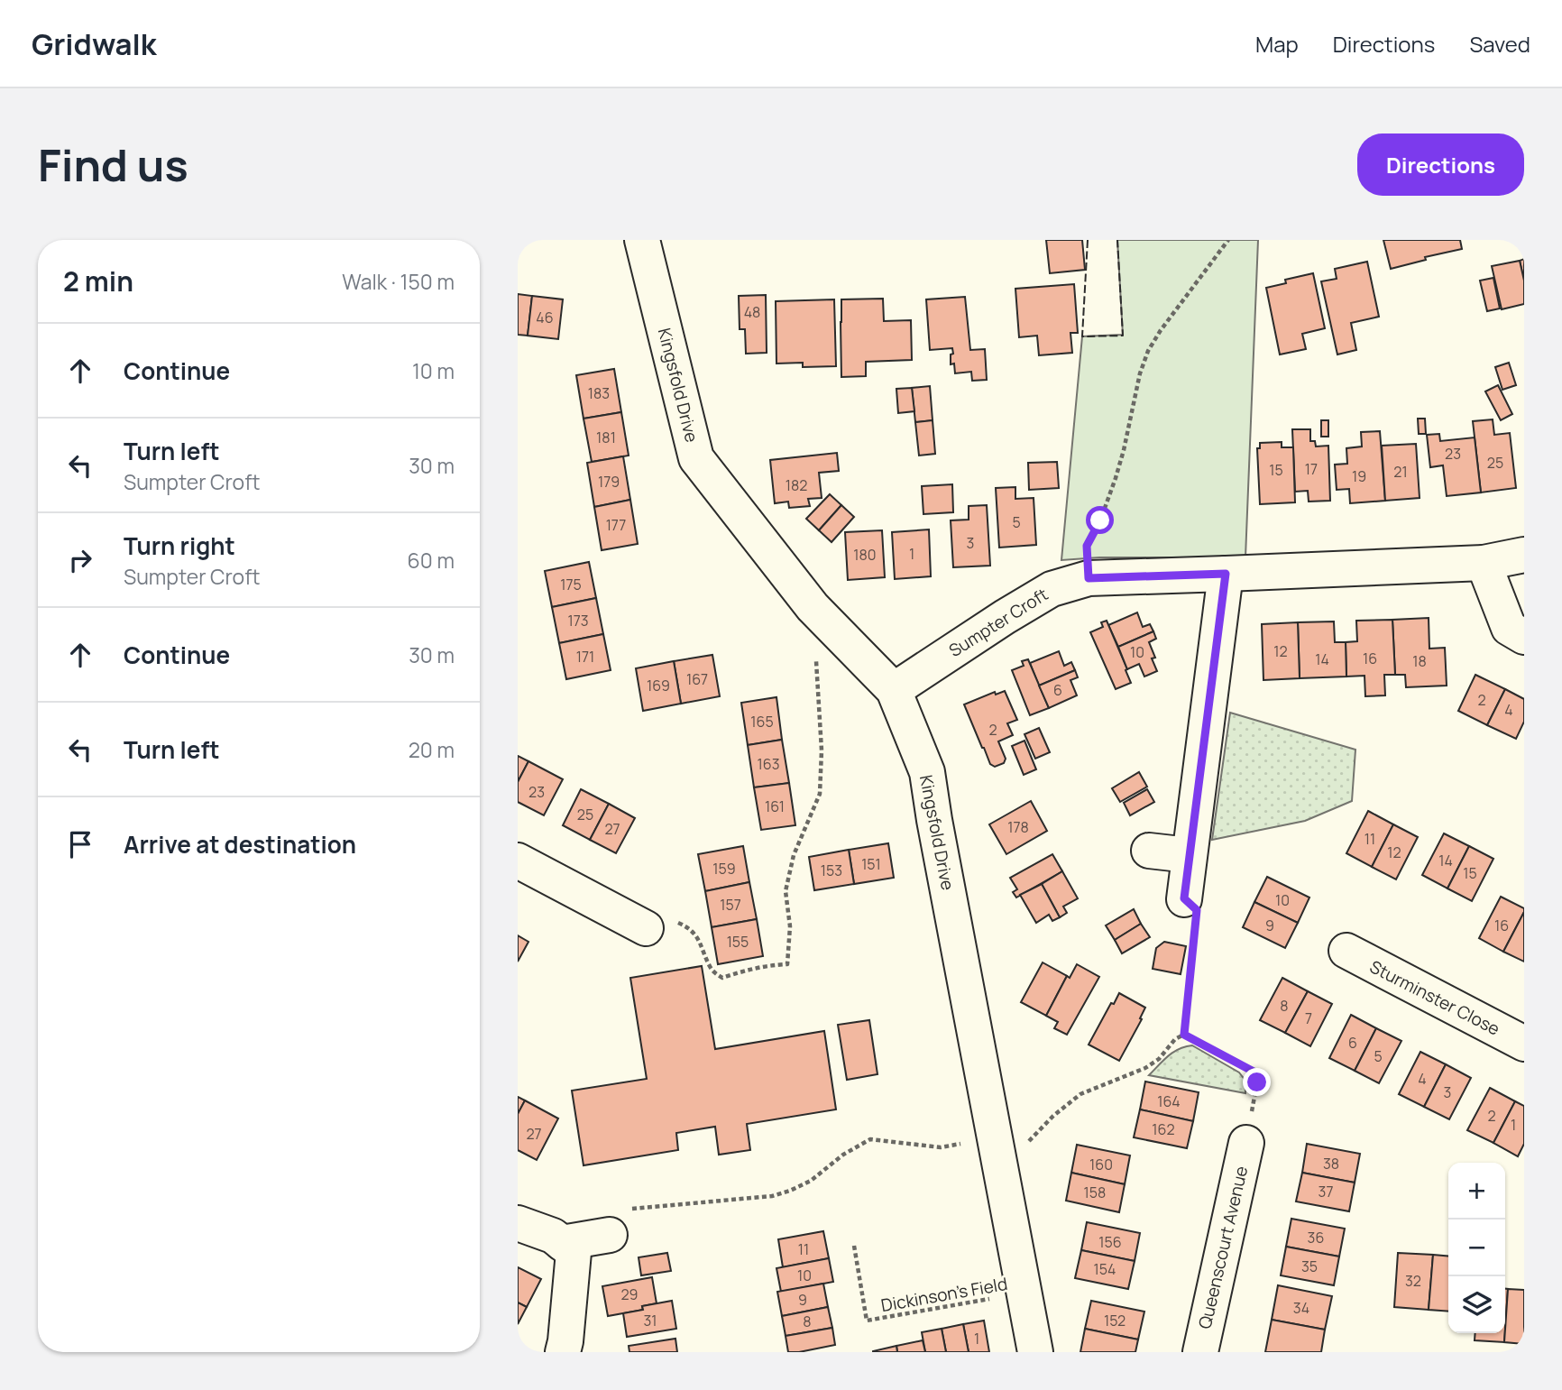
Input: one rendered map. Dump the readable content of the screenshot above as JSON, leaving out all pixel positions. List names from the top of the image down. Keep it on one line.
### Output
{"streets":{"street":["Kingsfold Drive","Sumpter Croft","Sturminster Close","Queenscourt Avenue"],"path":["Dickinson's Field"]},"crossings":[["Kingsfold Drive","Sumpter Croft"],["Kingsfold Drive","Dickinson's Field"]],"house_numbers":["48","46","183","181","23","25","17","15","21","19","179","182","5","177","3","1","180","175","173","12","10","171","16","14","18","167","169","6","2","4","165","2","163","23","161","25","178","27","11","12","14","151","159","153","15","10","157","9","16","155","8","7","6","5","4","3","164","2","1","162","27","38","160","37","158","36","156","11","35","154","10","32","29","9","34","31","152","8","1"],"page":{"header":"Gridwalk","nav":["Map","Directions","Saved"],"buttons":"Directions","title":"Find us","heading":["2 min","Walk · 150 m"],"list":[["Continue","10 m"],["Turn left","Sumpter Croft","30 m"],["Turn right","Sumpter Croft","60 m"],["Continue","30 m"],["Turn left","20 m"],"Arrive at destination"],"map_buttons":["+","−"]}}
